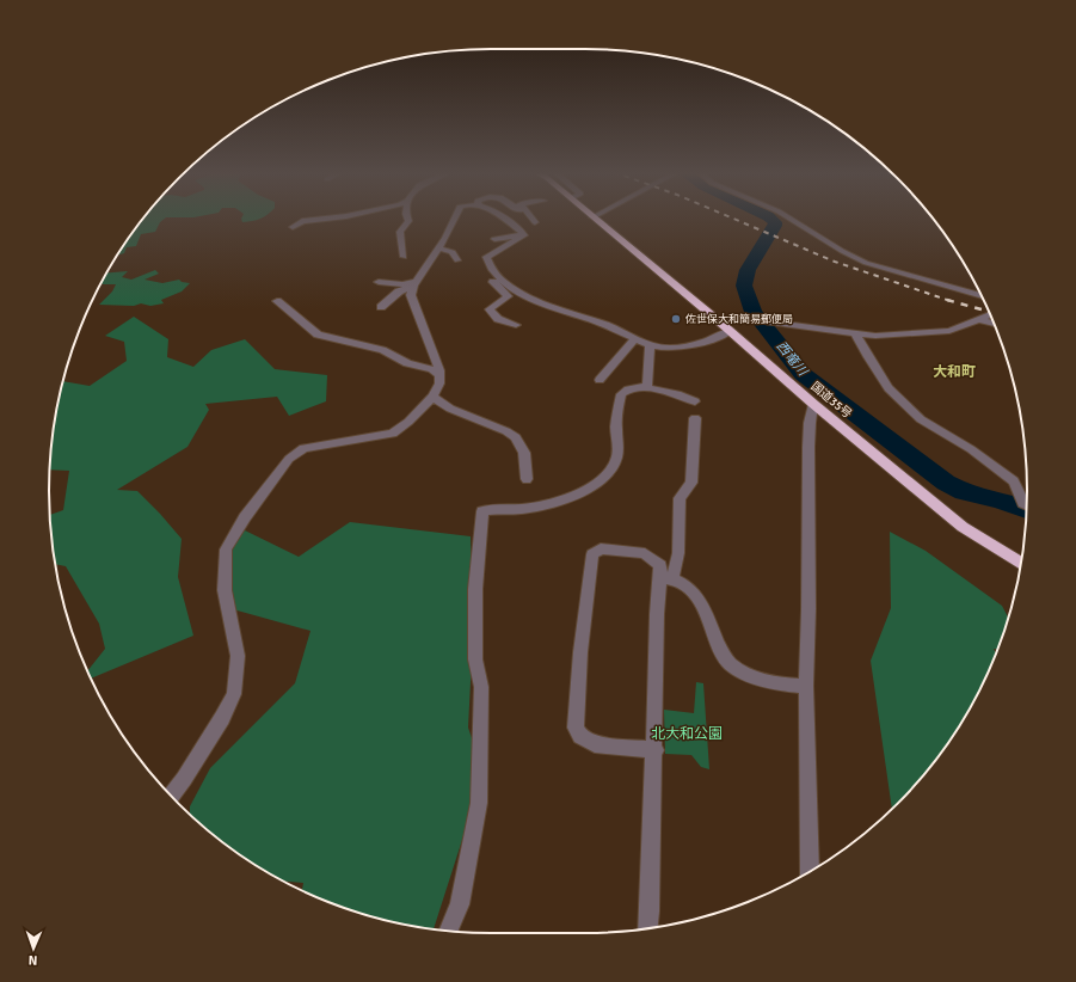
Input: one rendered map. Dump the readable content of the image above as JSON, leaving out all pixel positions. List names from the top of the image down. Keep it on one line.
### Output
{"streets":{"highway":["国道35号"]},"districts":["大和町"],"water":["西竜川"],"parks":["北大和公園"],"places":["佐世保大和簡易郵便局"],"north":"bottom"}
